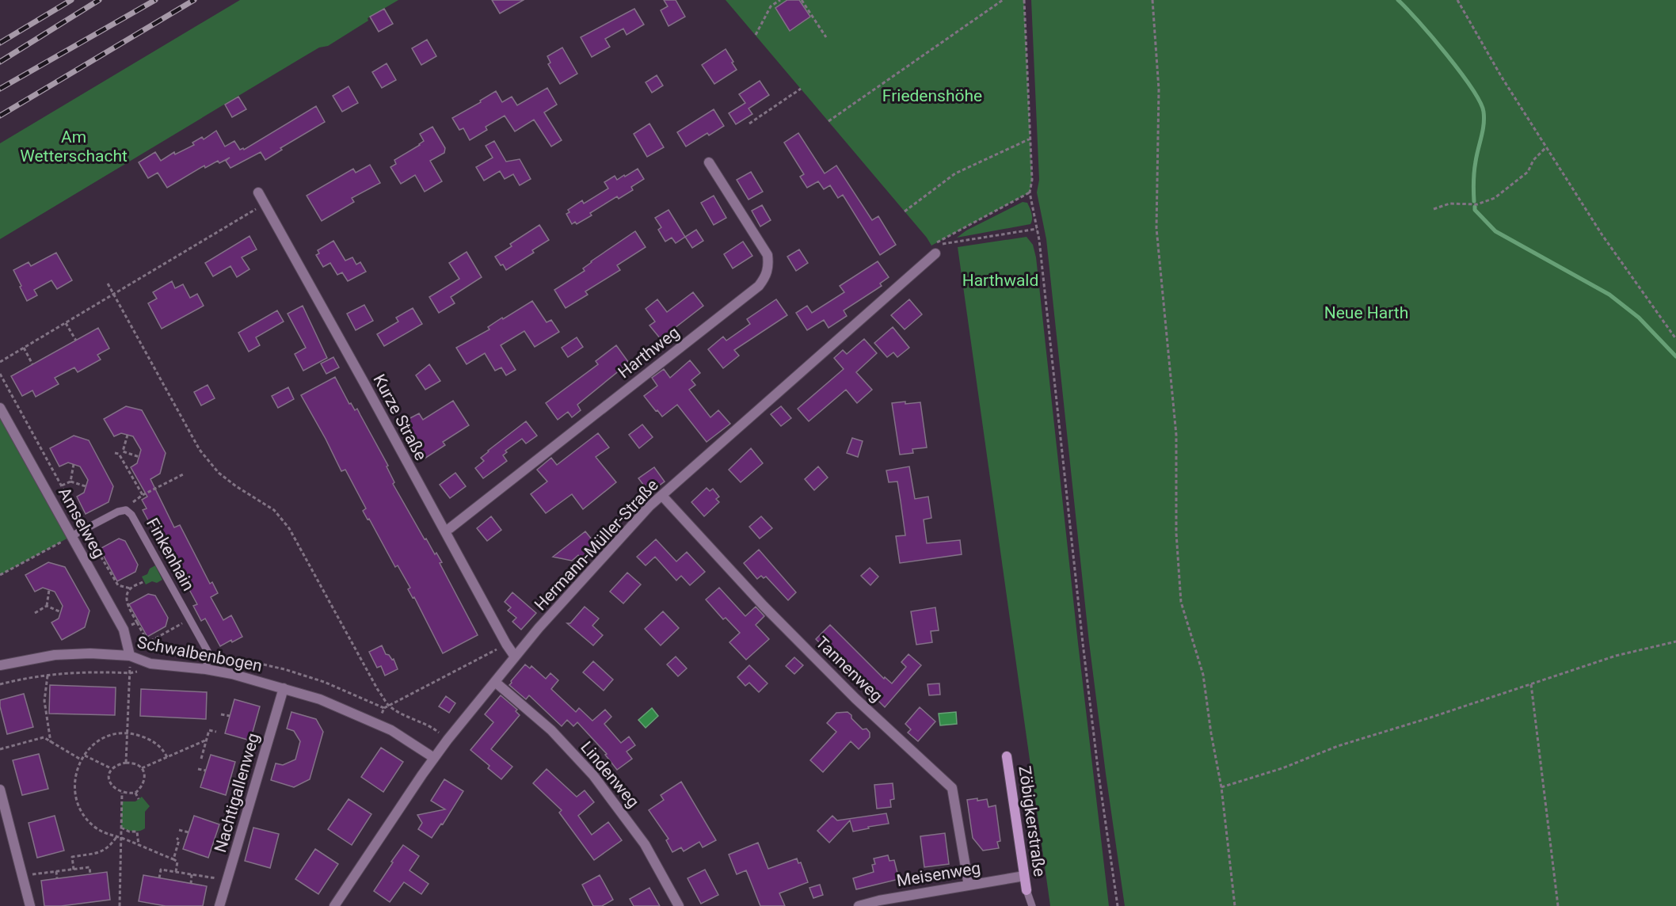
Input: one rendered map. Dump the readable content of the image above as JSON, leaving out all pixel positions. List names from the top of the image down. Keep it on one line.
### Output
{"streets":{"main road":["Zöbigkerstraße"],"street":["Harthweg","Kurze Straße","Amselweg","Hermann-Müller-Straße","Schwalbenbogen","Tannenweg","Lindenweg","Nachtigallenweg","Meisenweg"],"lane":["Finkenhain"]},"crossings":[["Harthweg","Kurze Straße"],["Kurze Straße","Hermann-Müller-Straße"],["Amselweg","Finkenhain"],["Amselweg","Schwalbenbogen"],["Hermann-Müller-Straße","Schwalbenbogen"],["Hermann-Müller-Straße","Tannenweg"],["Hermann-Müller-Straße","Lindenweg"],["Schwalbenbogen","Nachtigallenweg"],["Tannenweg","Meisenweg"],["Zöbigkerstraße","Meisenweg"]],"parks":["Friedenshöhe","Am Wetterschacht","Harthwald","Neue Harth"]}
